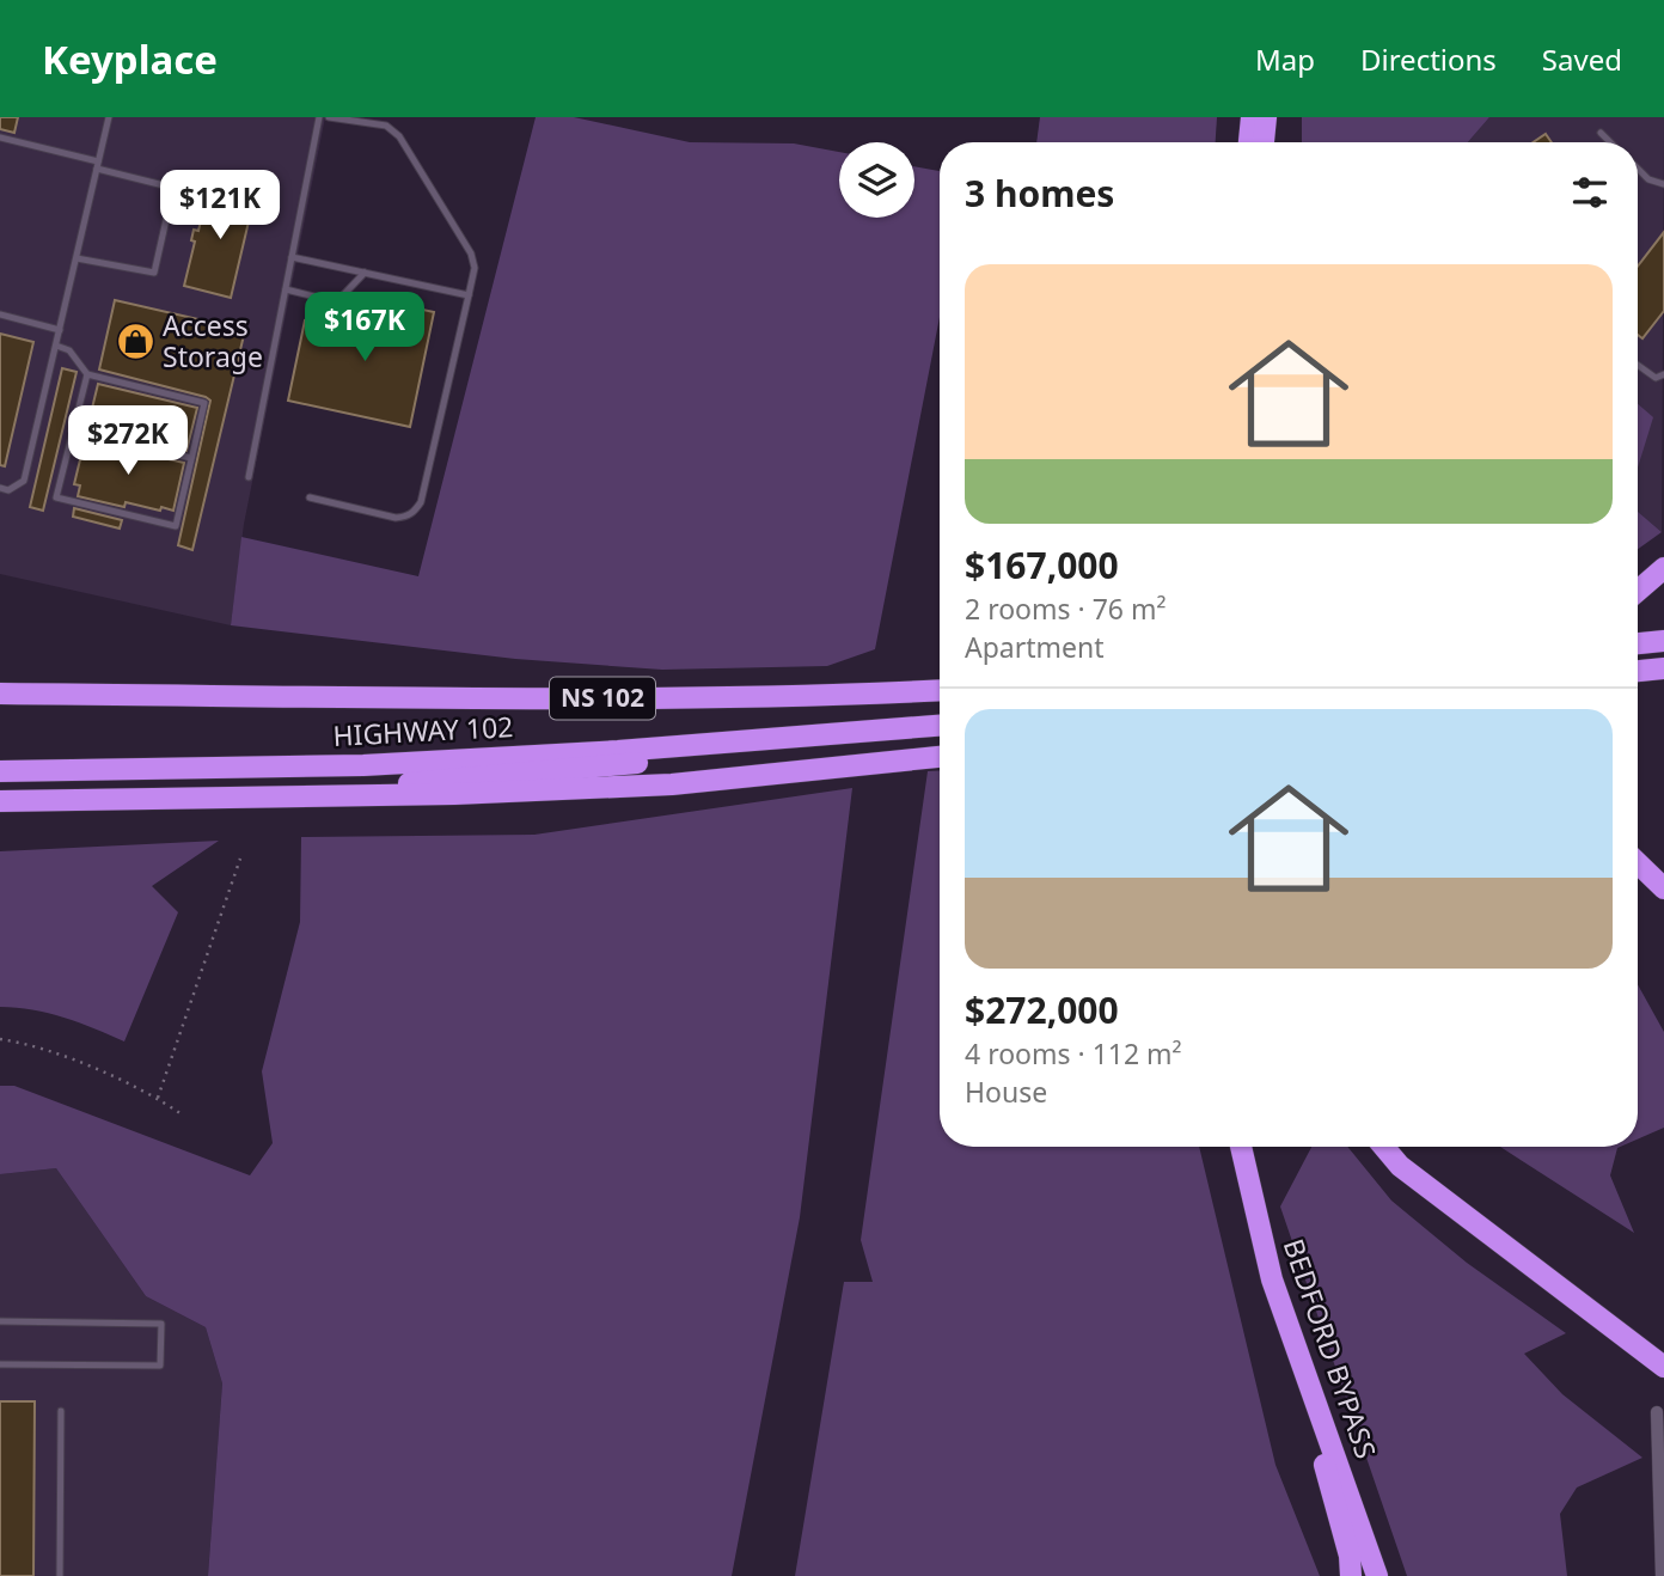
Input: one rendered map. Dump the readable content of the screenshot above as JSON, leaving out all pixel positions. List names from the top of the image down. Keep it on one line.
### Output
{"streets":{"highway":["NS 102","HIGHWAY 102","BEDFORD BYPASS"]},"places":{"shop":["Access Storage"]},"page":{"header":"Keyplace","nav":["Map","Directions","Saved"],"heading":"3 homes","price":["$121K","$167K","$272K"],"list":[{"name":"$167,000","note":"2 rooms · 76 m² · Apartment"},{"name":"$272,000","note":"4 rooms · 112 m² · House"}]}}
